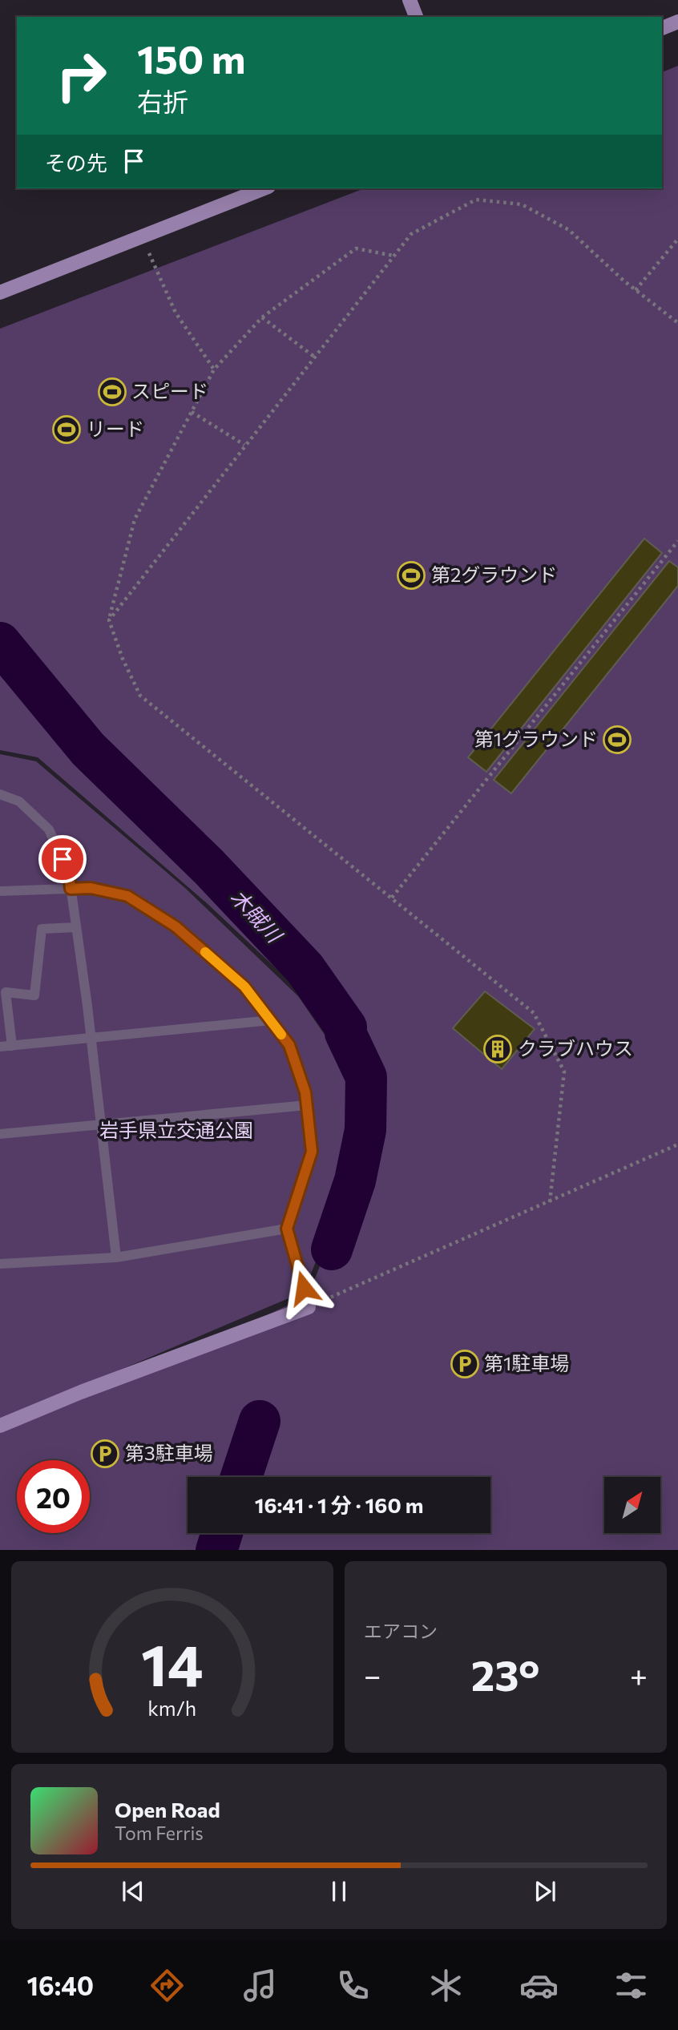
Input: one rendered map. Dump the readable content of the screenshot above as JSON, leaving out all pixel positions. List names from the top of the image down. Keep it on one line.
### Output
{"water":["木賊川"],"parks":["岩手県立交通公園"],"places":{"sports":["スピード","リード","第2グラウンド","第1グラウンド"],"building":["クラブハウス"],"parking":["第1駐車場","第3駐車場"]},"north":"top right","page":{"turn":["150 m","右折"],"then":"その先","limit":"20","trip":"16:41 · 1 分 · 160 m","tile":"エアコン","heat":["−","23°","+"],"song":["Open Road","Tom Ferris"],"tabs":"16:40","gauge":["14","km/h"]}}
